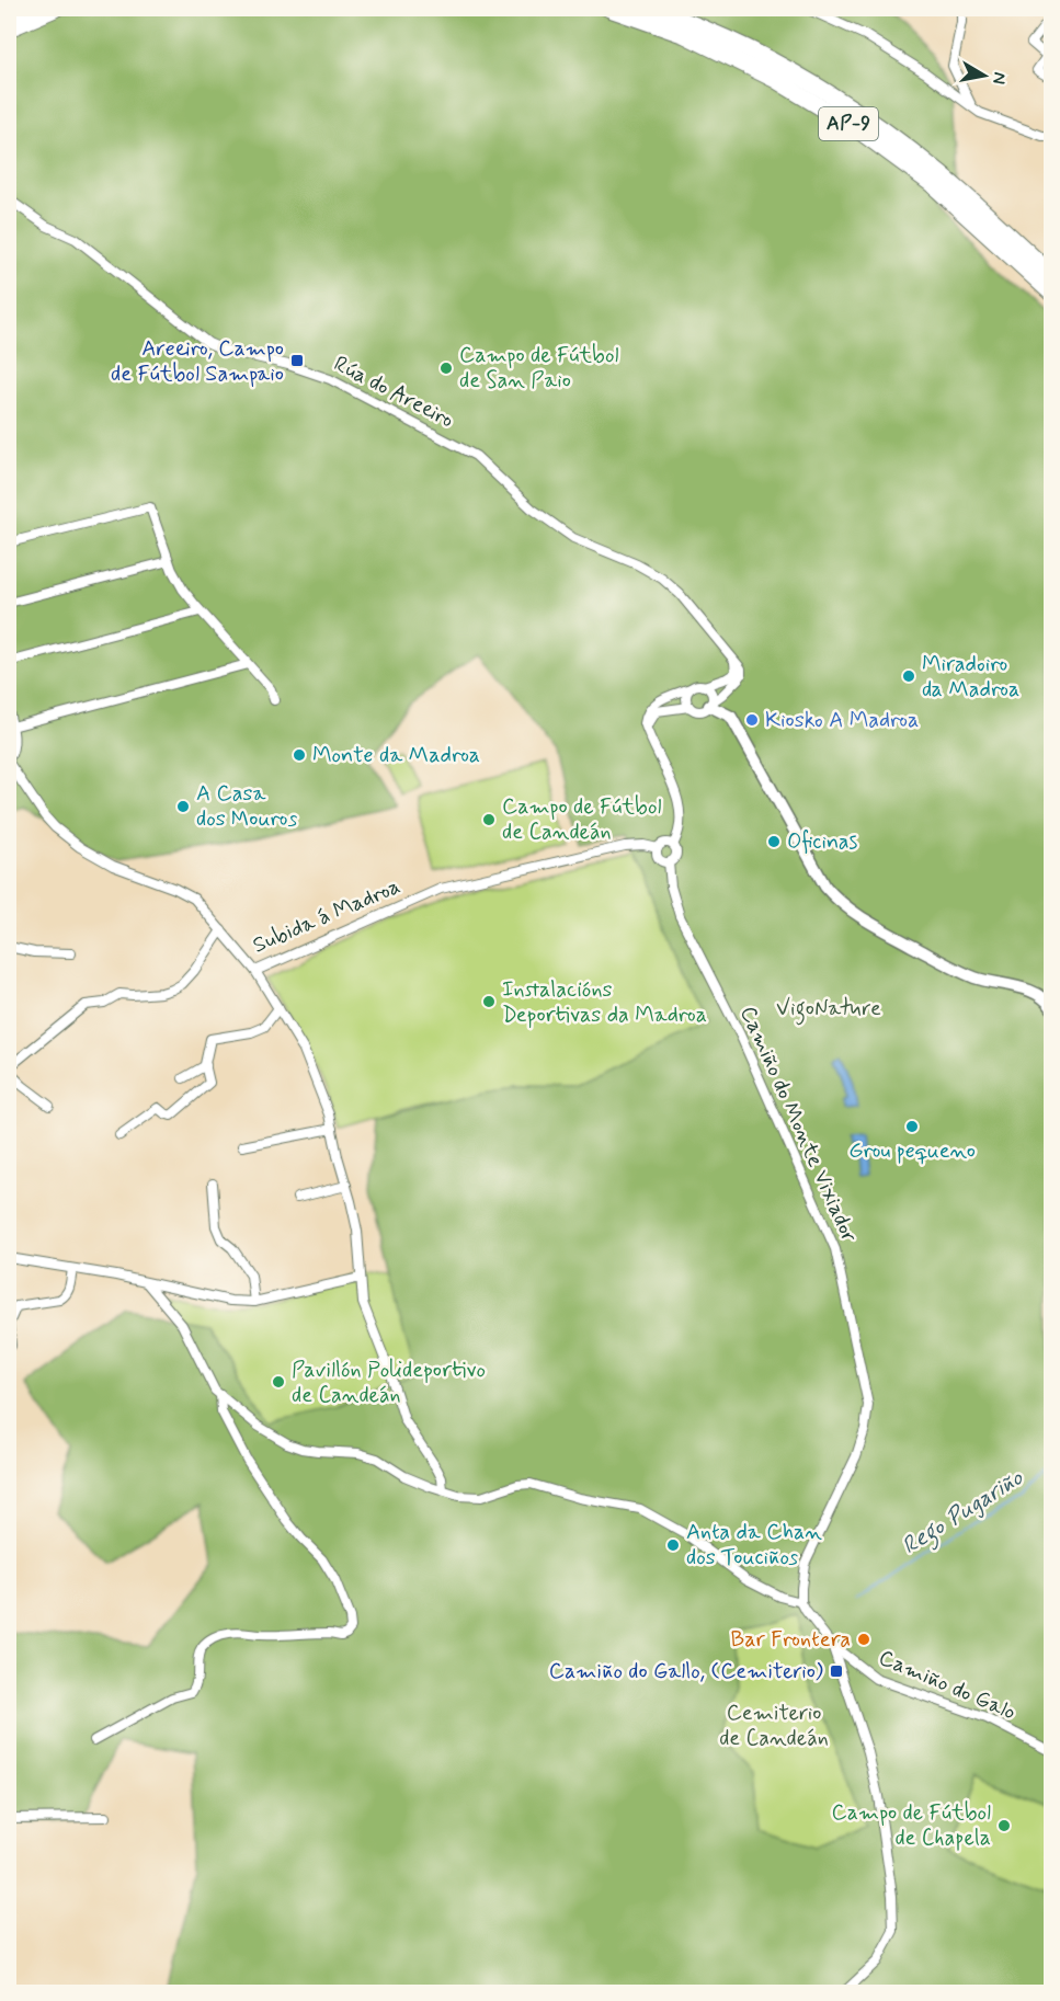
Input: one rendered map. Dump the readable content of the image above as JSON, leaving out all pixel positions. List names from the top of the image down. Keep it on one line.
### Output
{"streets":{"highway":["AP-9"],"street":["Rúa do Areeiro","Subida á Madroa","Camiño do Monte Vixiador","Camiño do Galo"]},"crossings":[["Subida á Madroa","Camiño do Monte Vixiador"]],"water":["Rego Pugariño"],"parks":["VigoNature","Cemiterio de Candeán"],"places":{"transit":["Areeiro, Campo de Fútbol Sampaio","Camiño do Gallo, (Cemiterio)"],"other":["Campo de Fútbol de San Paio","Miradoiro da Madroa","Kiosko A Madroa","Monte da Madroa","A Casa dos Mouros","Campo de Fútbol de Candeán","Oficinas","Instalacións Deportivas da Madroa","Grou pequeno","Pavillón Polideportivo de Candeán","Anta da Chan dos Touciños","Bar Frontera","Campo de Fútbol de Chapela"]},"north":"right"}
